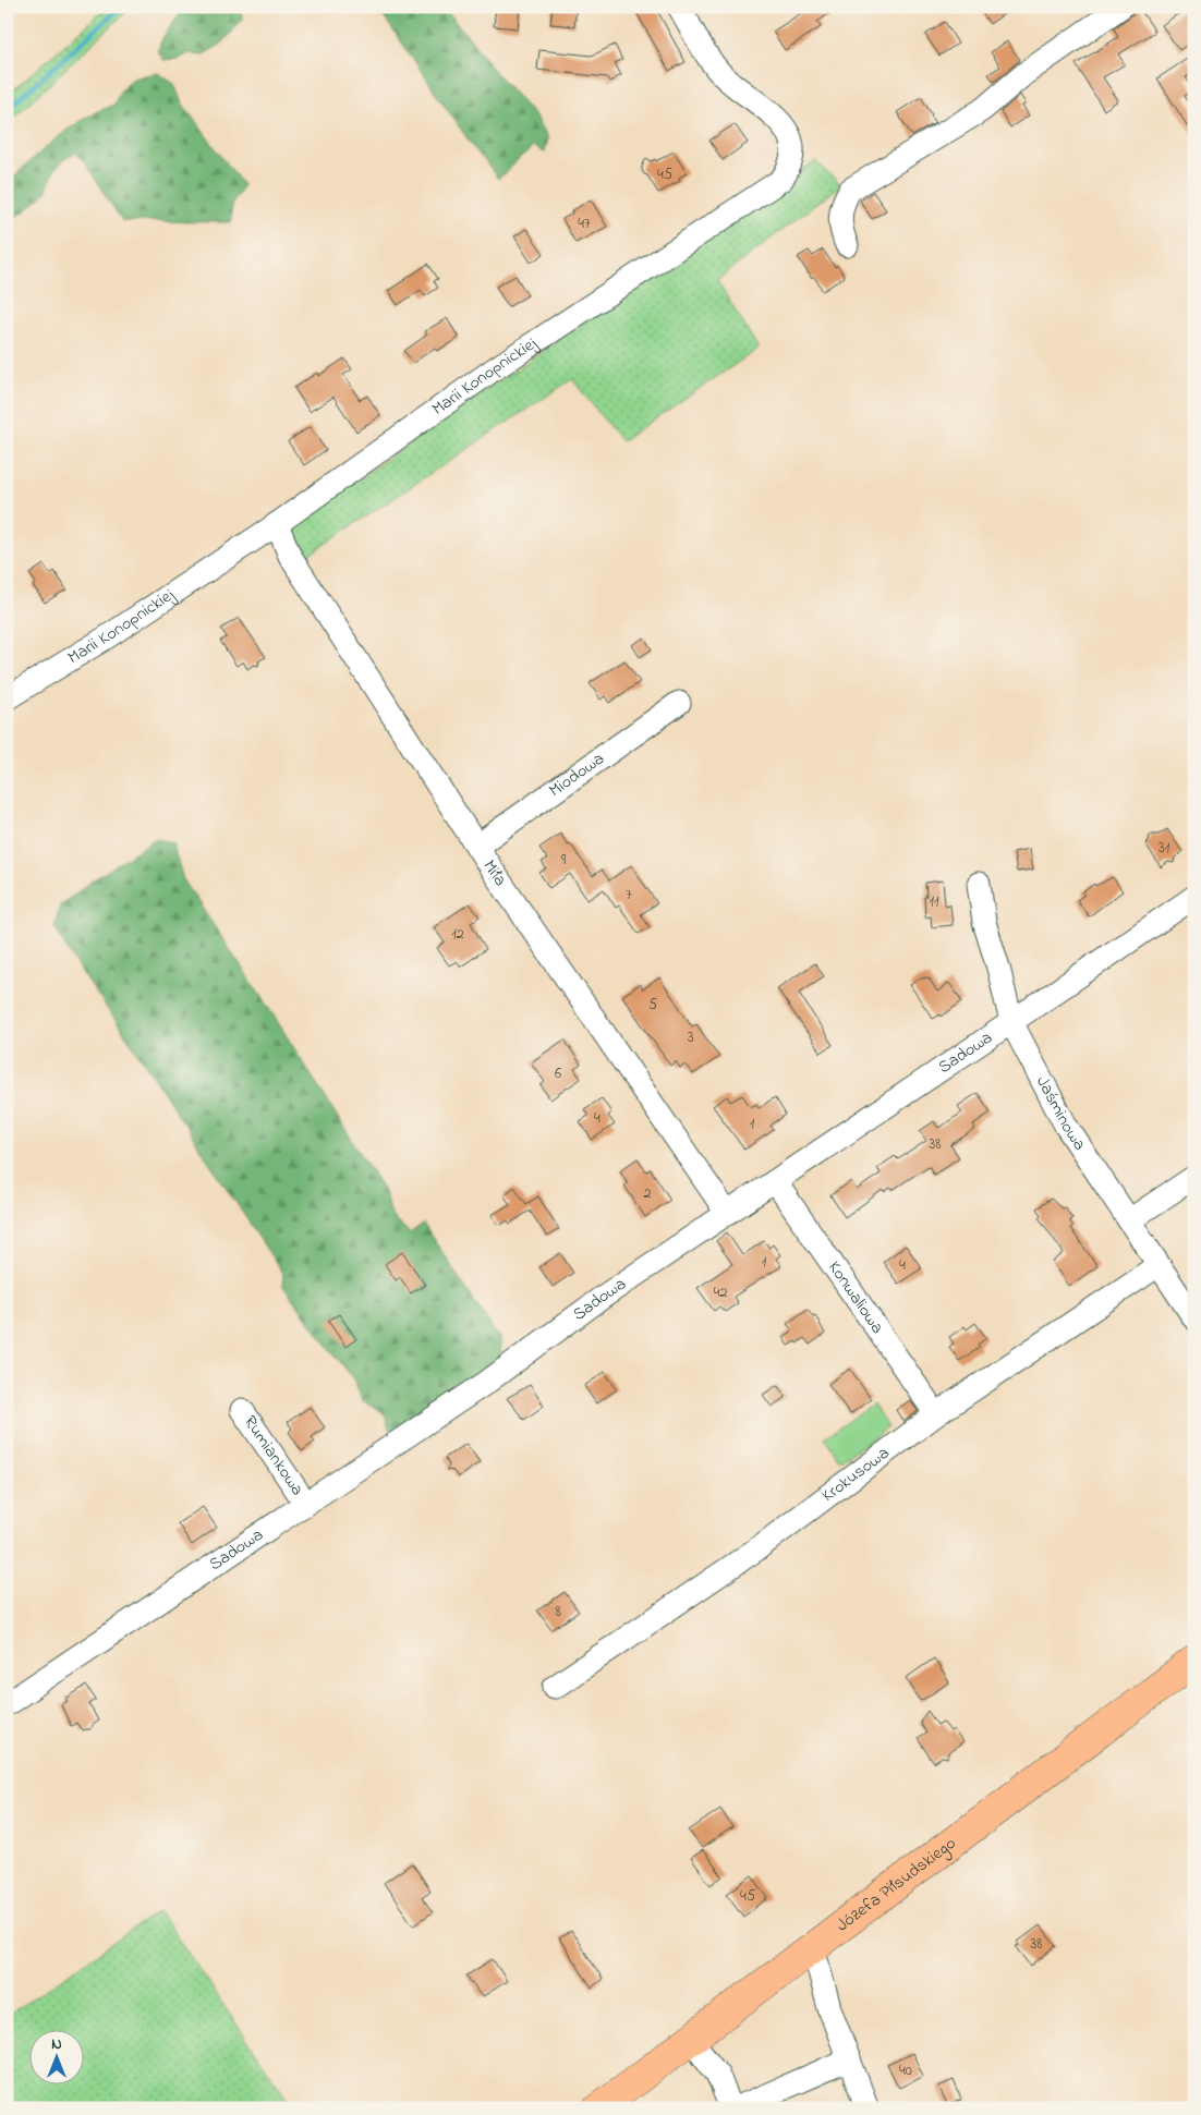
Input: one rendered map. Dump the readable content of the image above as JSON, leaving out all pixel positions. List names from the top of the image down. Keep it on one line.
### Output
{"streets":{"main road":["Józefa Piłsudskiego"],"street":["Marii Konopnickiej","Miodowa","Miła","Sadowa","Jaśminowa","Konwaliowa","Rumiankowa","Krokusowa"]},"crossings":[["Marii Konopnickiej","Miła"],["Miodowa","Miła"],["Miła","Sadowa"],["Sadowa","Jaśminowa"],["Sadowa","Konwaliowa"],["Sadowa","Rumiankowa"],["Jaśminowa","Krokusowa"],["Konwaliowa","Krokusowa"]],"house_numbers":["45","47","31","9","7","11","12","5","3","6","4","1","38","2","1","4","42","8","45","38","40"],"north":"top"}
